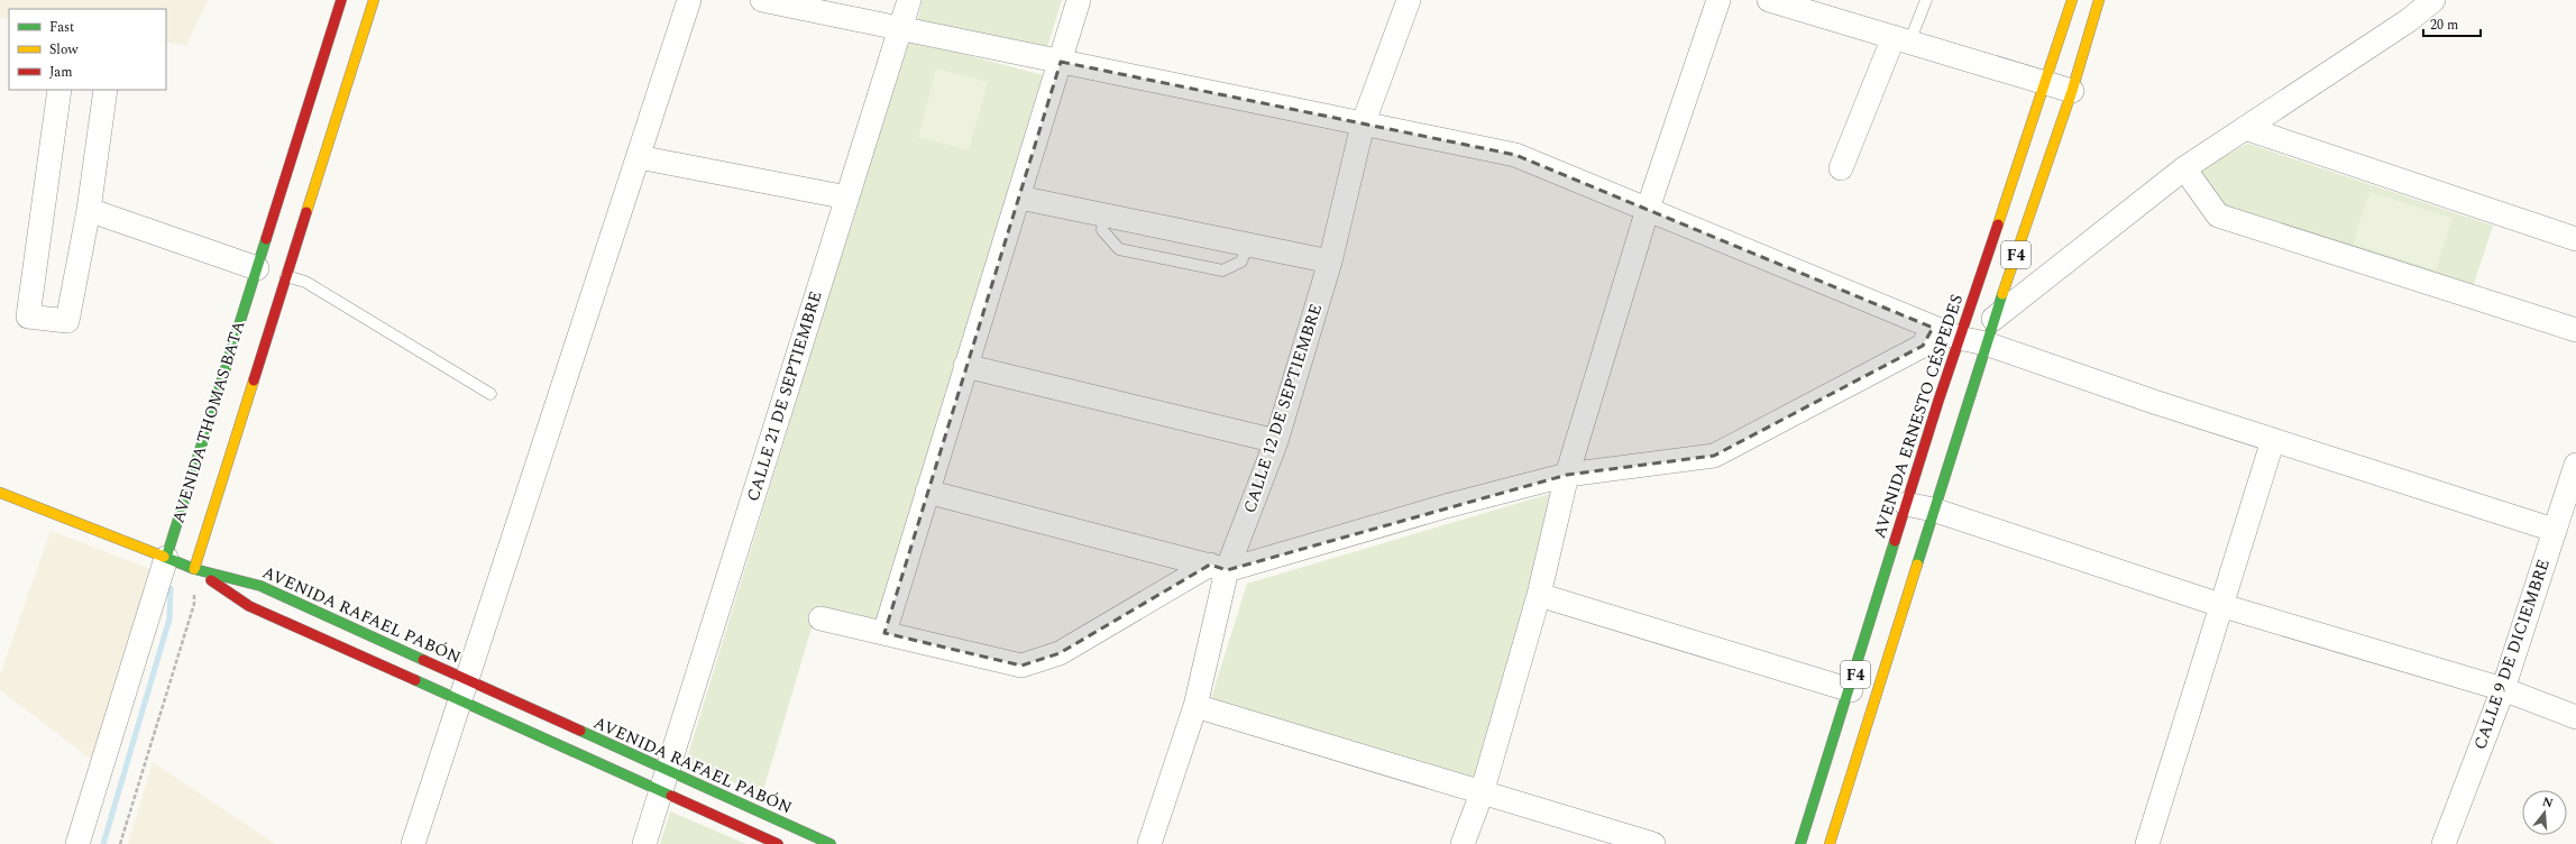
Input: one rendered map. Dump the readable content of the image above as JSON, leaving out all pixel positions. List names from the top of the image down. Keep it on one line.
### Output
{"streets":{"main road":["F4","AVENIDA ERNESTO CÉSPEDES","AVENIDA THOMAS BATA","AVENIDA RAFAEL PABÓN"],"street":["CALLE 21 DE SEPTIEMBRE","CALLE 12 DE SEPTIEMBRE","CALLE 9 DE DICIEMBRE"]},"crossings":[["CALLE 21 DE SEPTIEMBRE","AVENIDA RAFAEL PABÓN"],["AVENIDA THOMAS BATA","AVENIDA RAFAEL PABÓN"]],"legend":["Fast","Slow","Jam"],"scale_bar":"20 m","north":"top"}
